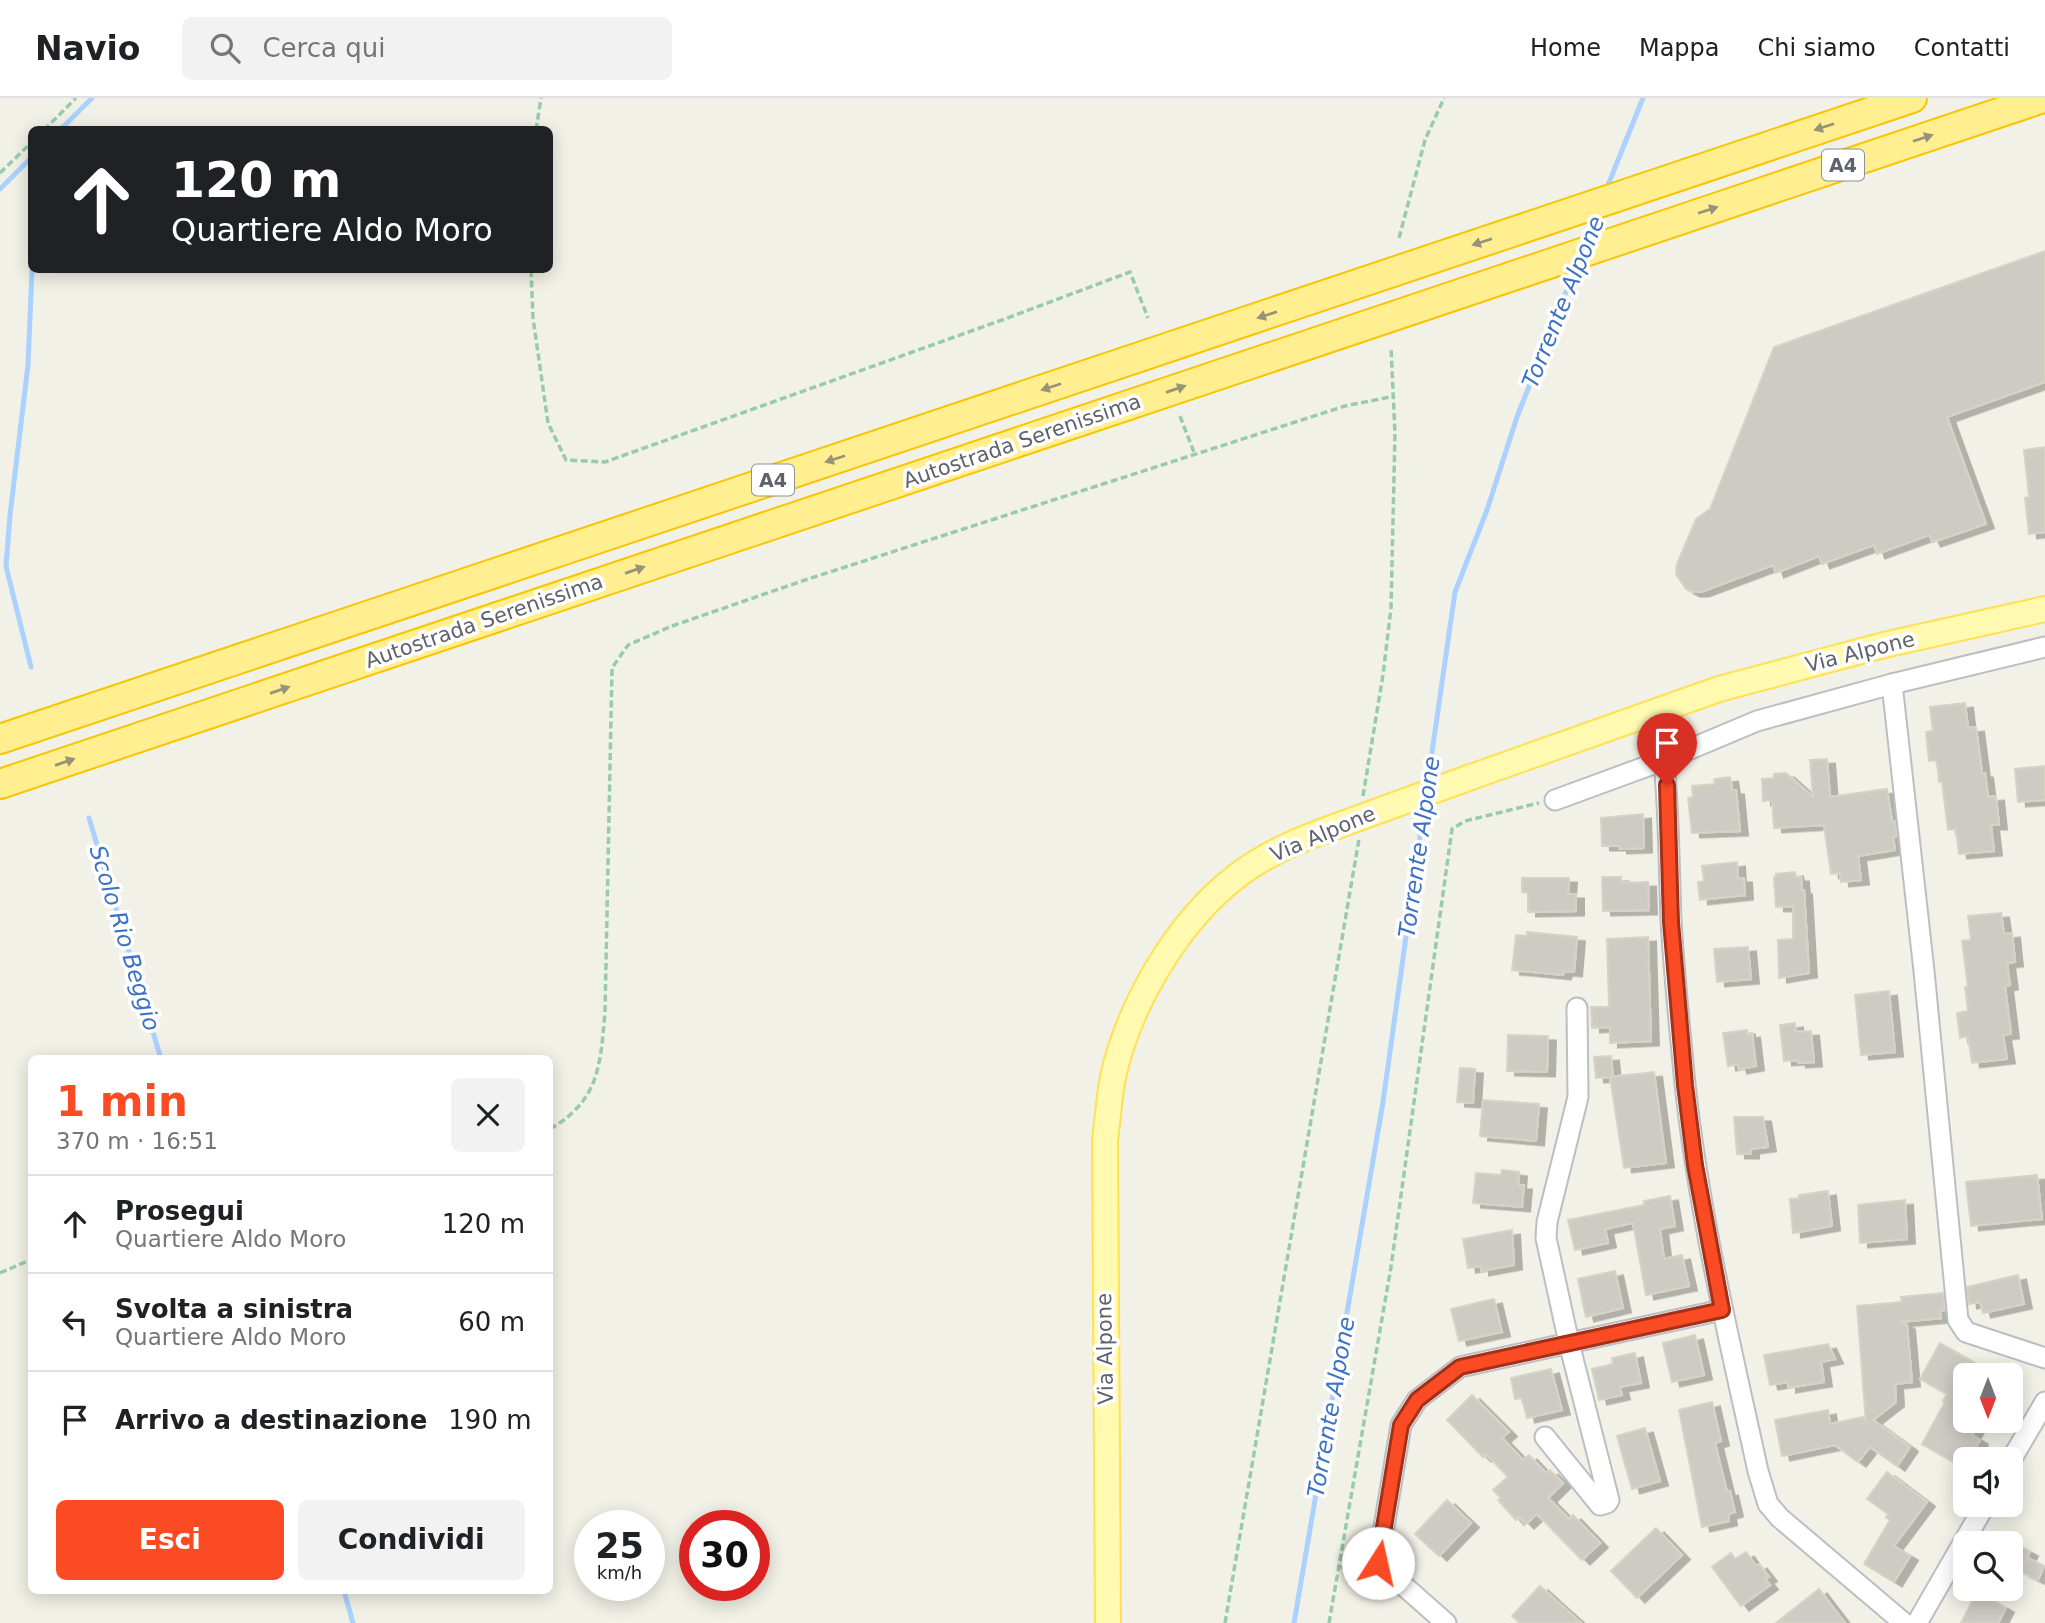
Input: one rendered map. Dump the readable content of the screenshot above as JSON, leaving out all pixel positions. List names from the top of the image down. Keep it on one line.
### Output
{"streets":{"highway":["A4","Autostrada Serenissima"],"main road":["Via Alpone"]},"water":["Torrente Alpone","Scolo Rio Beggio"],"north":"bottom","page":{"header":"Navio","search":"Cerca qui","nav":["Home","Mappa","Chi siamo","Contatti"],"turn":["120 m","Quartiere Aldo Moro"],"heading":["1 min","370 m · 16:51"],"list":[{"name":"Prosegui","note":"Quartiere Aldo Moro","value":"120 m"},{"name":"Svolta a sinistra","note":"Quartiere Aldo Moro","value":"60 m"},{"name":"Arrivo a destinazione","value":"190 m"}],"buttons":["Esci","Condividi"],"speed":"25 km/h","limit":"30"}}
